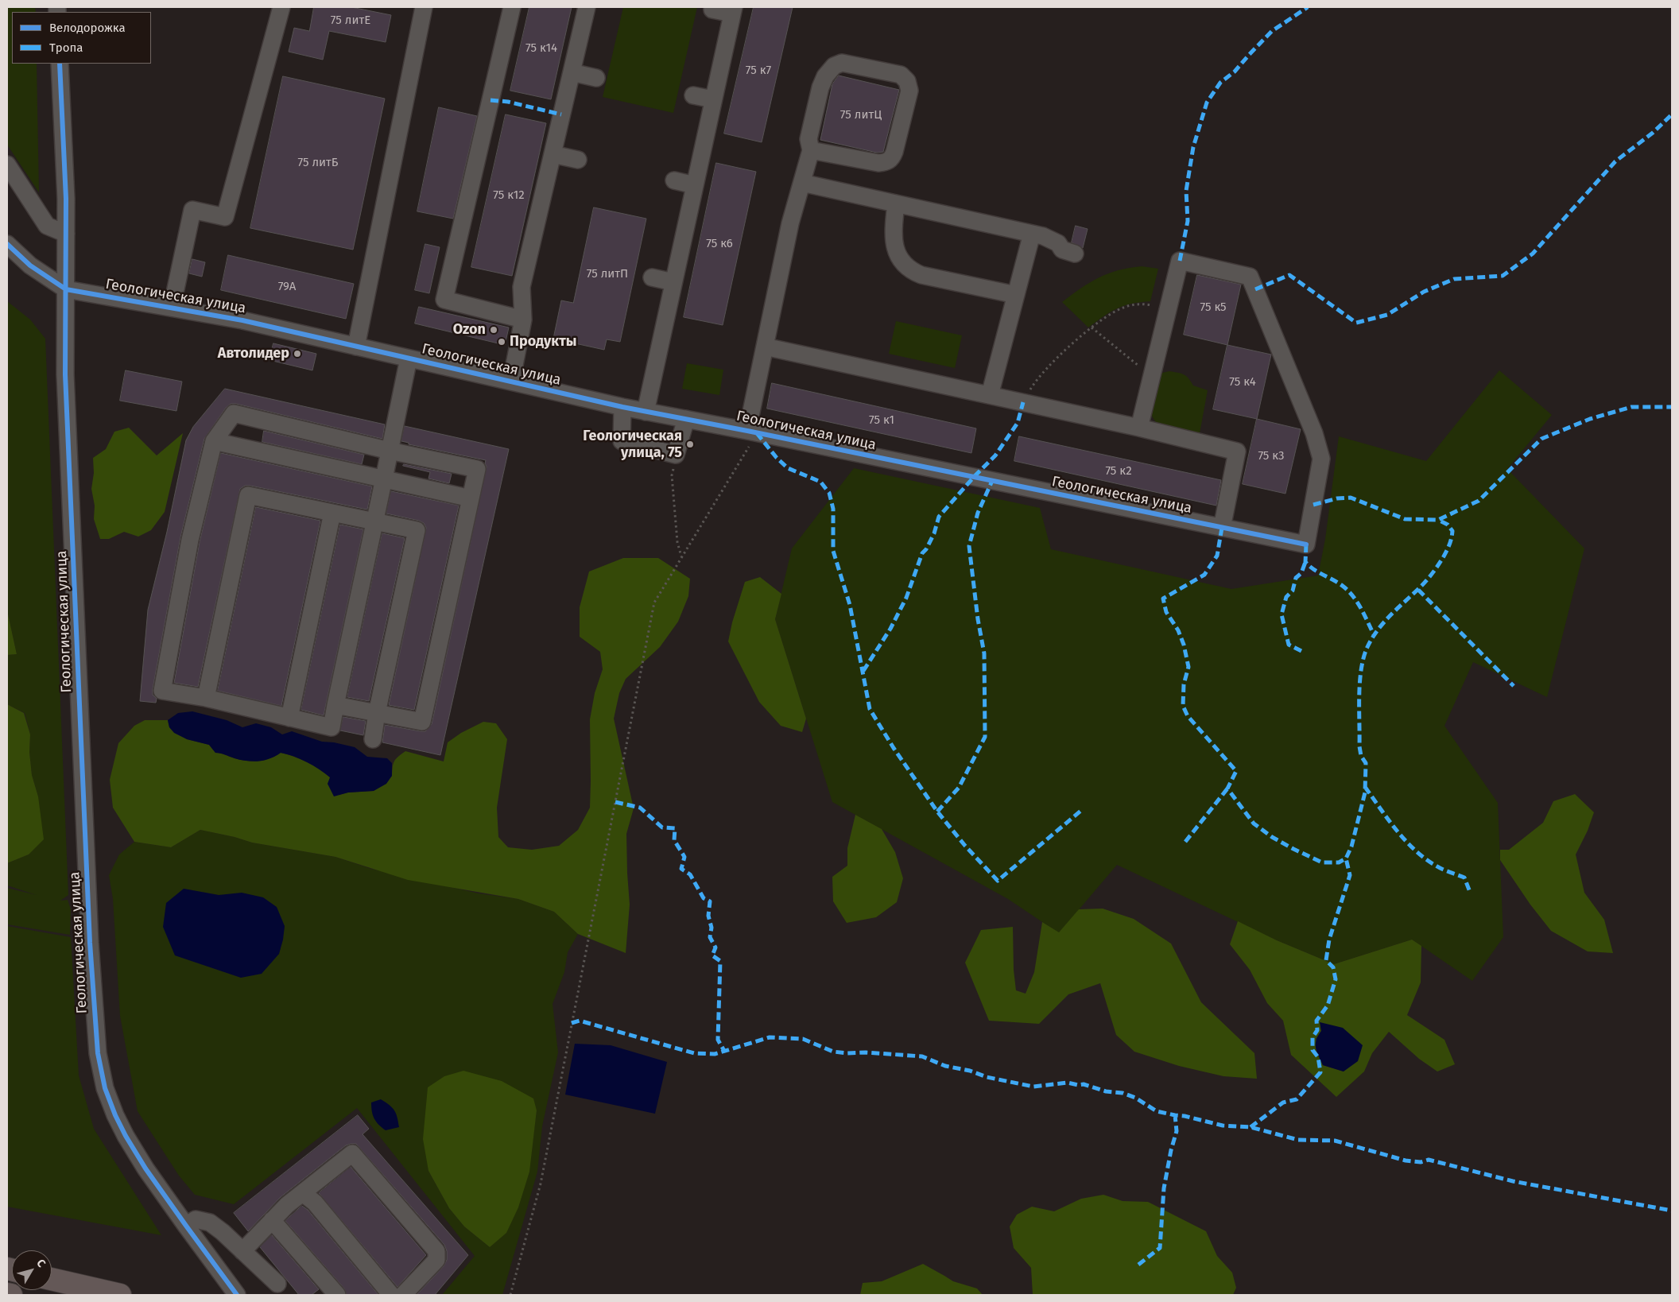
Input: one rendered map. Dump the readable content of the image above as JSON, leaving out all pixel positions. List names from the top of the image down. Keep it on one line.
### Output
{"streets":{"street":["Геологическая улица"]},"places":["Ozon","Продукты","Автолидер","Геологическая улица, 75"],"house_numbers":["75 литЕ","75 к14","75 к7","75 литЦ","75 литБ","75 к12","75 к6","75 литП","79А","75 к5","75 к4","75 к1","75 к3","75 к2"],"legend":["Велодорожка","Тропа"],"north":"top right"}
